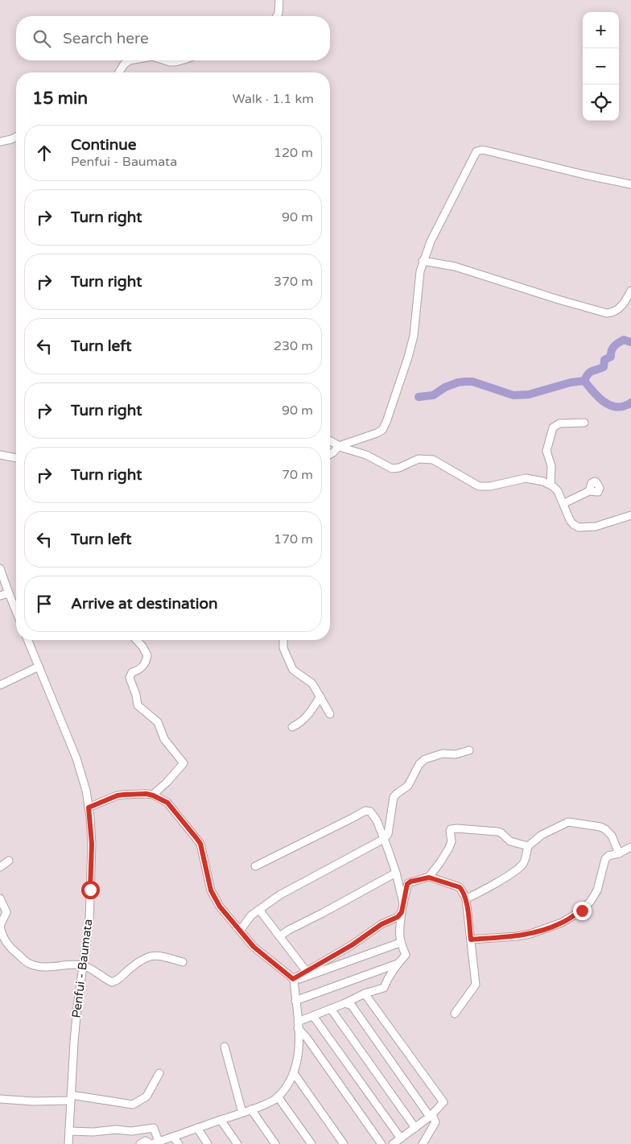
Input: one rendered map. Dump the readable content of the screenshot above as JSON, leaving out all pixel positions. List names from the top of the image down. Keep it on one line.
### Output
{"streets":{"street":["Penfui - Baumata"]},"page":{"map_buttons":["+","−"],"search":"Search here","heading":["15 min","Walk · 1.1 km"],"list":[["Continue","Penfui - Baumata","120 m"],["Turn right","90 m"],["Turn right","370 m"],["Turn left","230 m"],["Turn right","90 m"],["Turn right","70 m"],["Turn left","170 m"],"Arrive at destination"]}}
